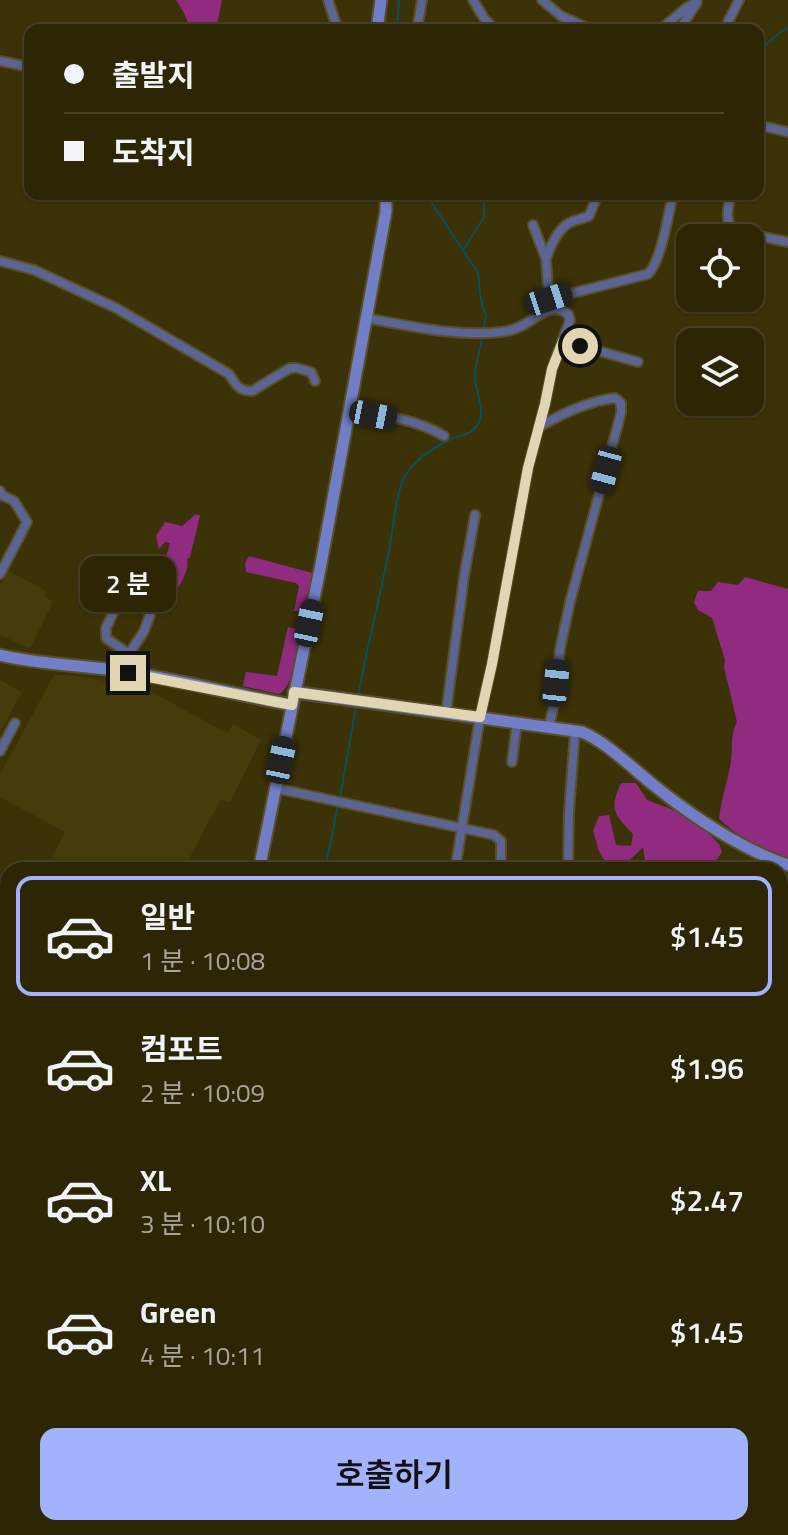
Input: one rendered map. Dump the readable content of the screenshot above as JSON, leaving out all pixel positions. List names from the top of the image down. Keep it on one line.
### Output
{"page":{"banner":["출발지","도착지"],"bubble":"2 분","list":[{"name":"일반","note":"1 분 · 10:08","value":"$1.45"},{"name":"컴포트","note":"2 분 · 10:09","value":"$1.96"},{"name":"XL","note":"3 분 · 10:10","value":"$2.47"},{"name":"Green","note":"4 분 · 10:11","value":"$1.45"}],"buttons":"호출하기"}}
